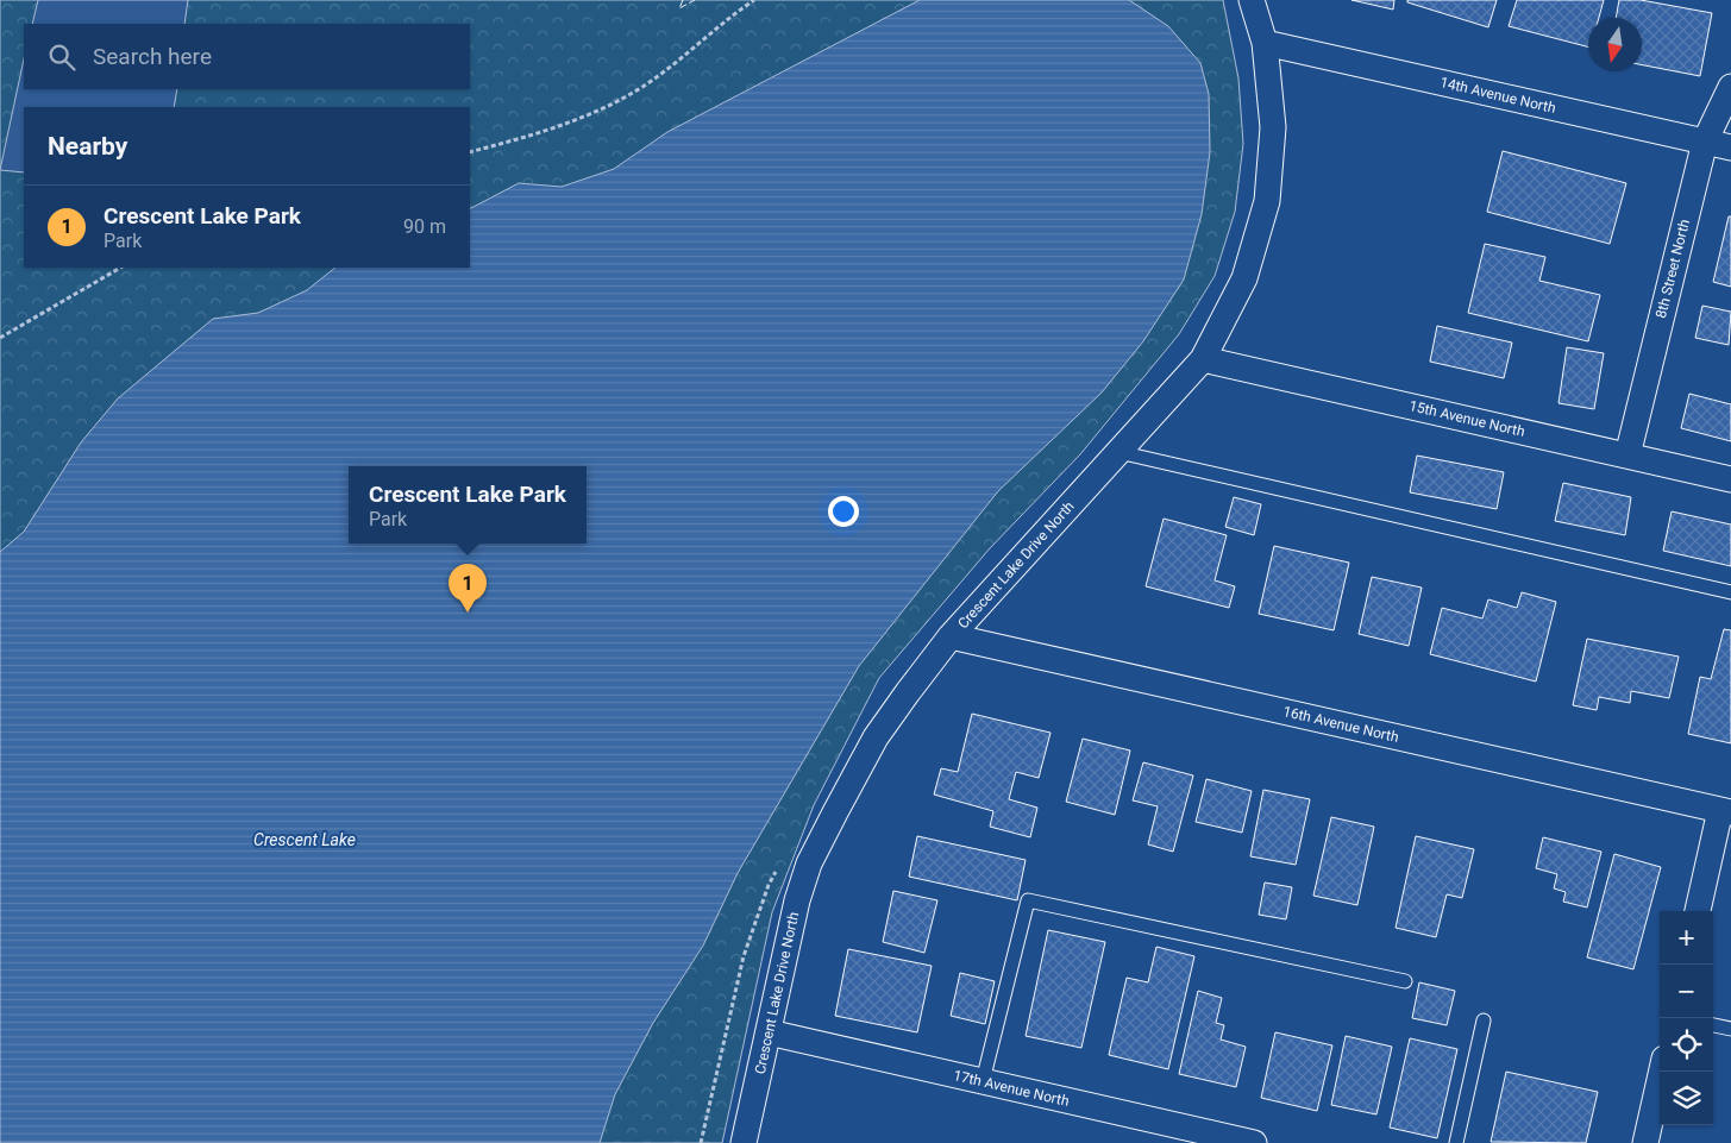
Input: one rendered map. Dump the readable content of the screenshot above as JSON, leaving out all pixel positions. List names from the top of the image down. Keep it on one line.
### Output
{"streets":{"street":["14th Avenue North","8th Street North","15th Avenue North","Crescent Lake Drive North","16th Avenue North","17th Avenue North"]},"crossings":[["14th Avenue North","8th Street North"],["14th Avenue North","Crescent Lake Drive North"],["8th Street North","15th Avenue North"],["15th Avenue North","Crescent Lake Drive North"],["Crescent Lake Drive North","16th Avenue North"],["Crescent Lake Drive North","17th Avenue North"]],"water":["Crescent Lake"],"north":"bottom","page":{"search":"Search here","heading":"Nearby","list":[{"mark":"1","name":"Crescent Lake Park","note":"Park","value":"90 m"}],"popup":["Crescent Lake Park","Park"],"pins":"1","map_buttons":["+","−"]}}
